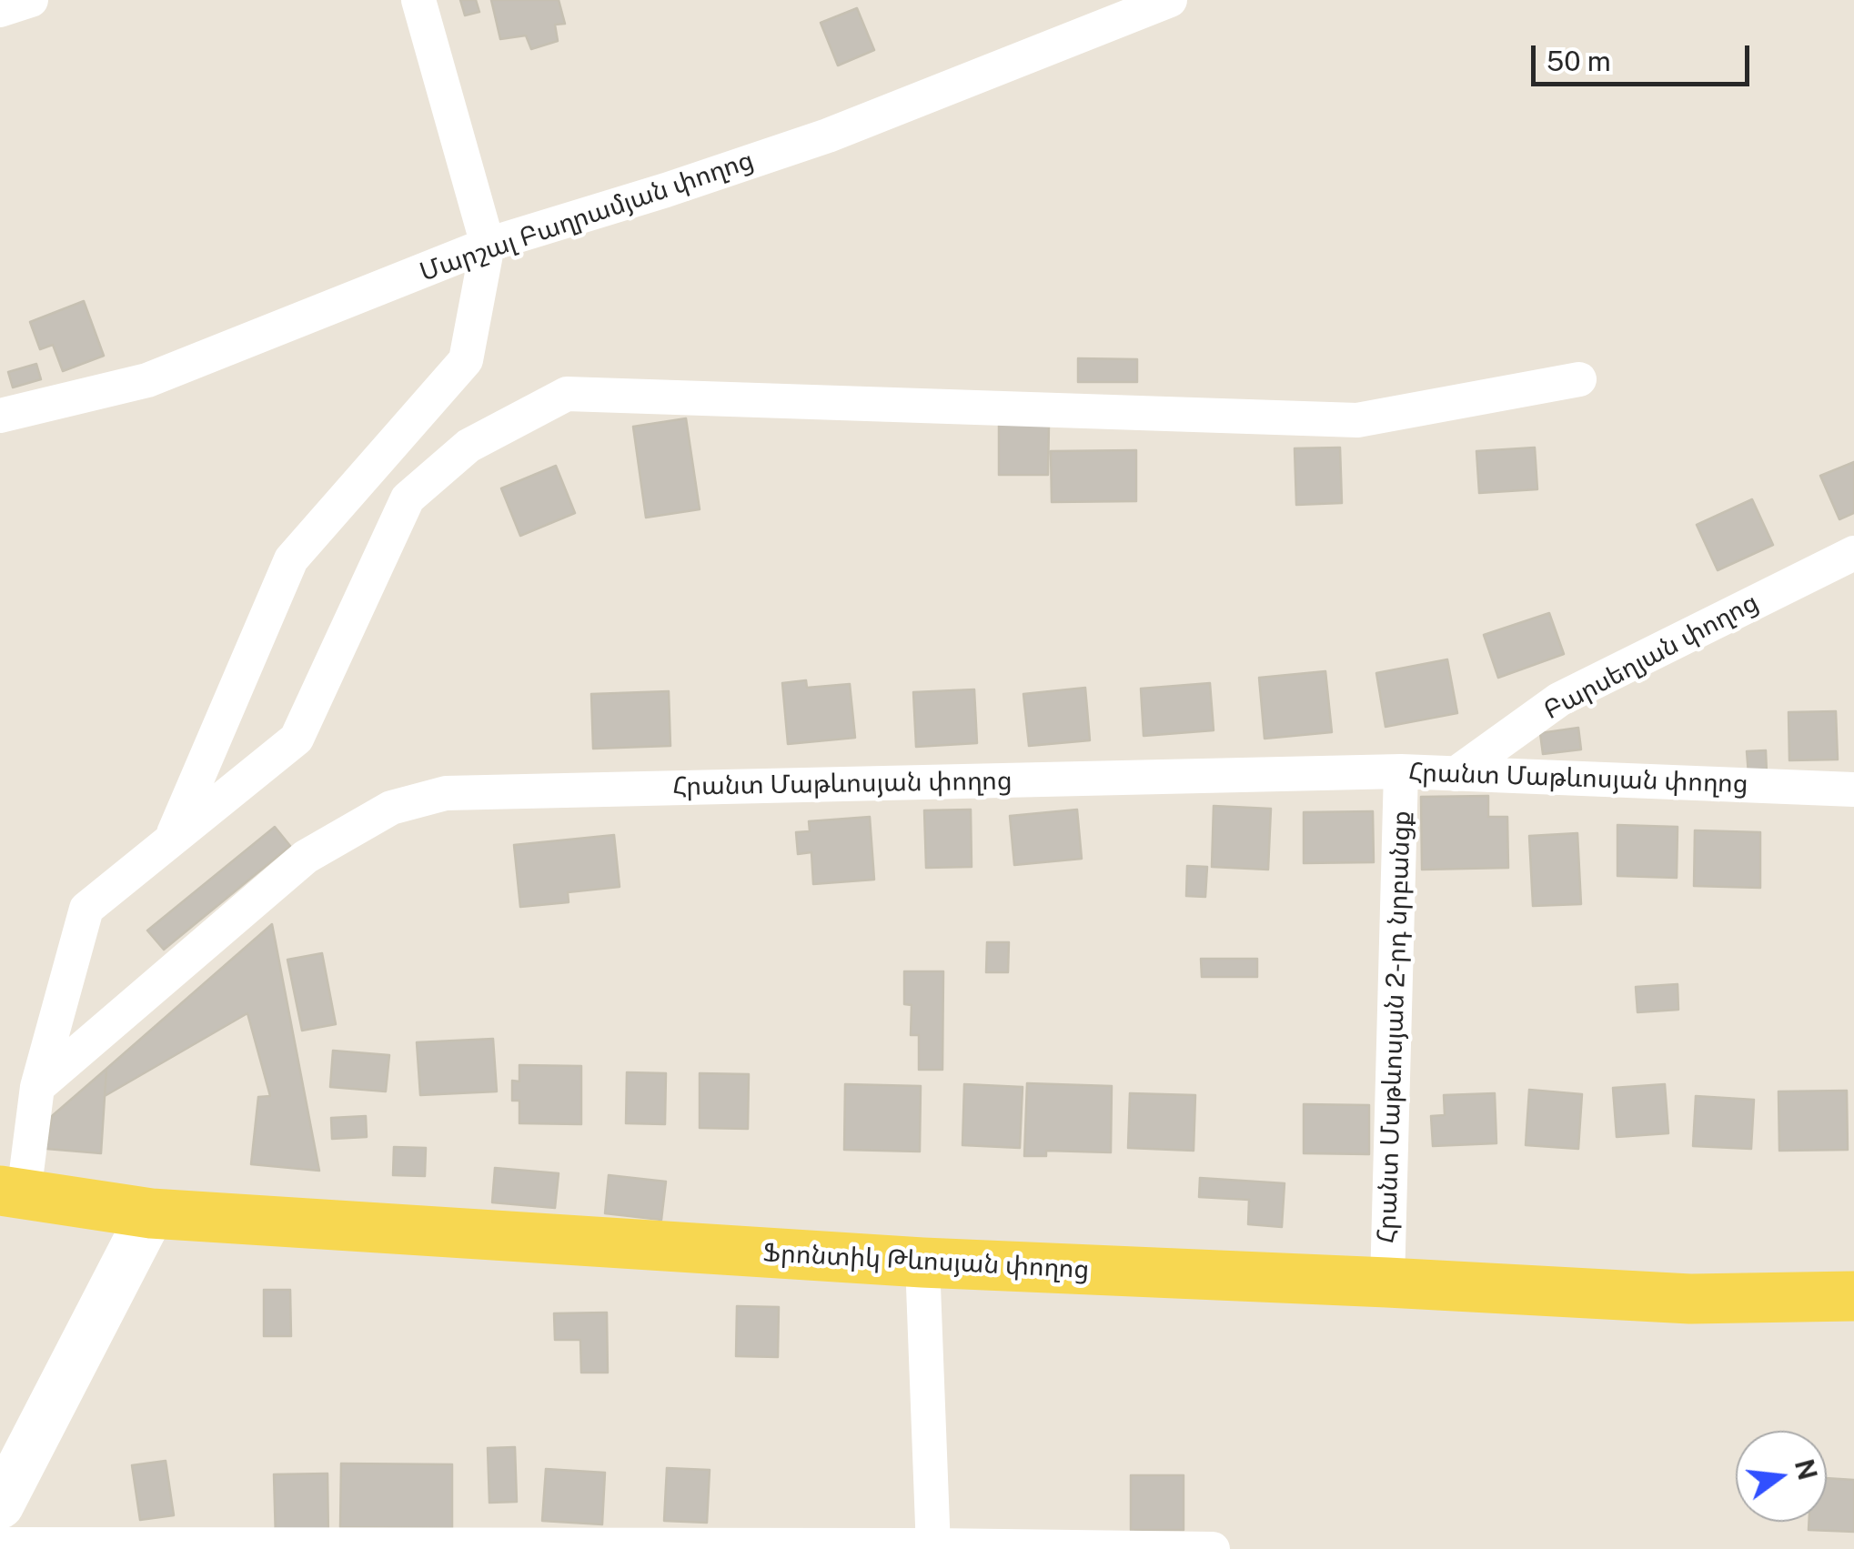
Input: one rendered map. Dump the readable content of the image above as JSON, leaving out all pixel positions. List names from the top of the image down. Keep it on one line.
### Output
{"streets":{"main road":["Ֆրոնտիկ Թևոսյան փողոց"],"street":["Մարշալ Բաղրամյան փողոց","Բարսեղյան փողոց","Հրանտ Մաթևոսյան փողոց","Հրանտ Մաթևոսյան 2-րդ նրբանցք"]},"crossings":[["Բարսեղյան փողոց","Հրանտ Մաթևոսյան փողոց"],["Հրանտ Մաթևոսյան փողոց","Հրանտ Մաթևոսյան 2-րդ նրբանցք"],["Հրանտ Մաթևոսյան 2-րդ նրբանցք","Ֆրոնտիկ Թևոսյան փողոց"]],"scale_bar":"50 m","north":"right"}
